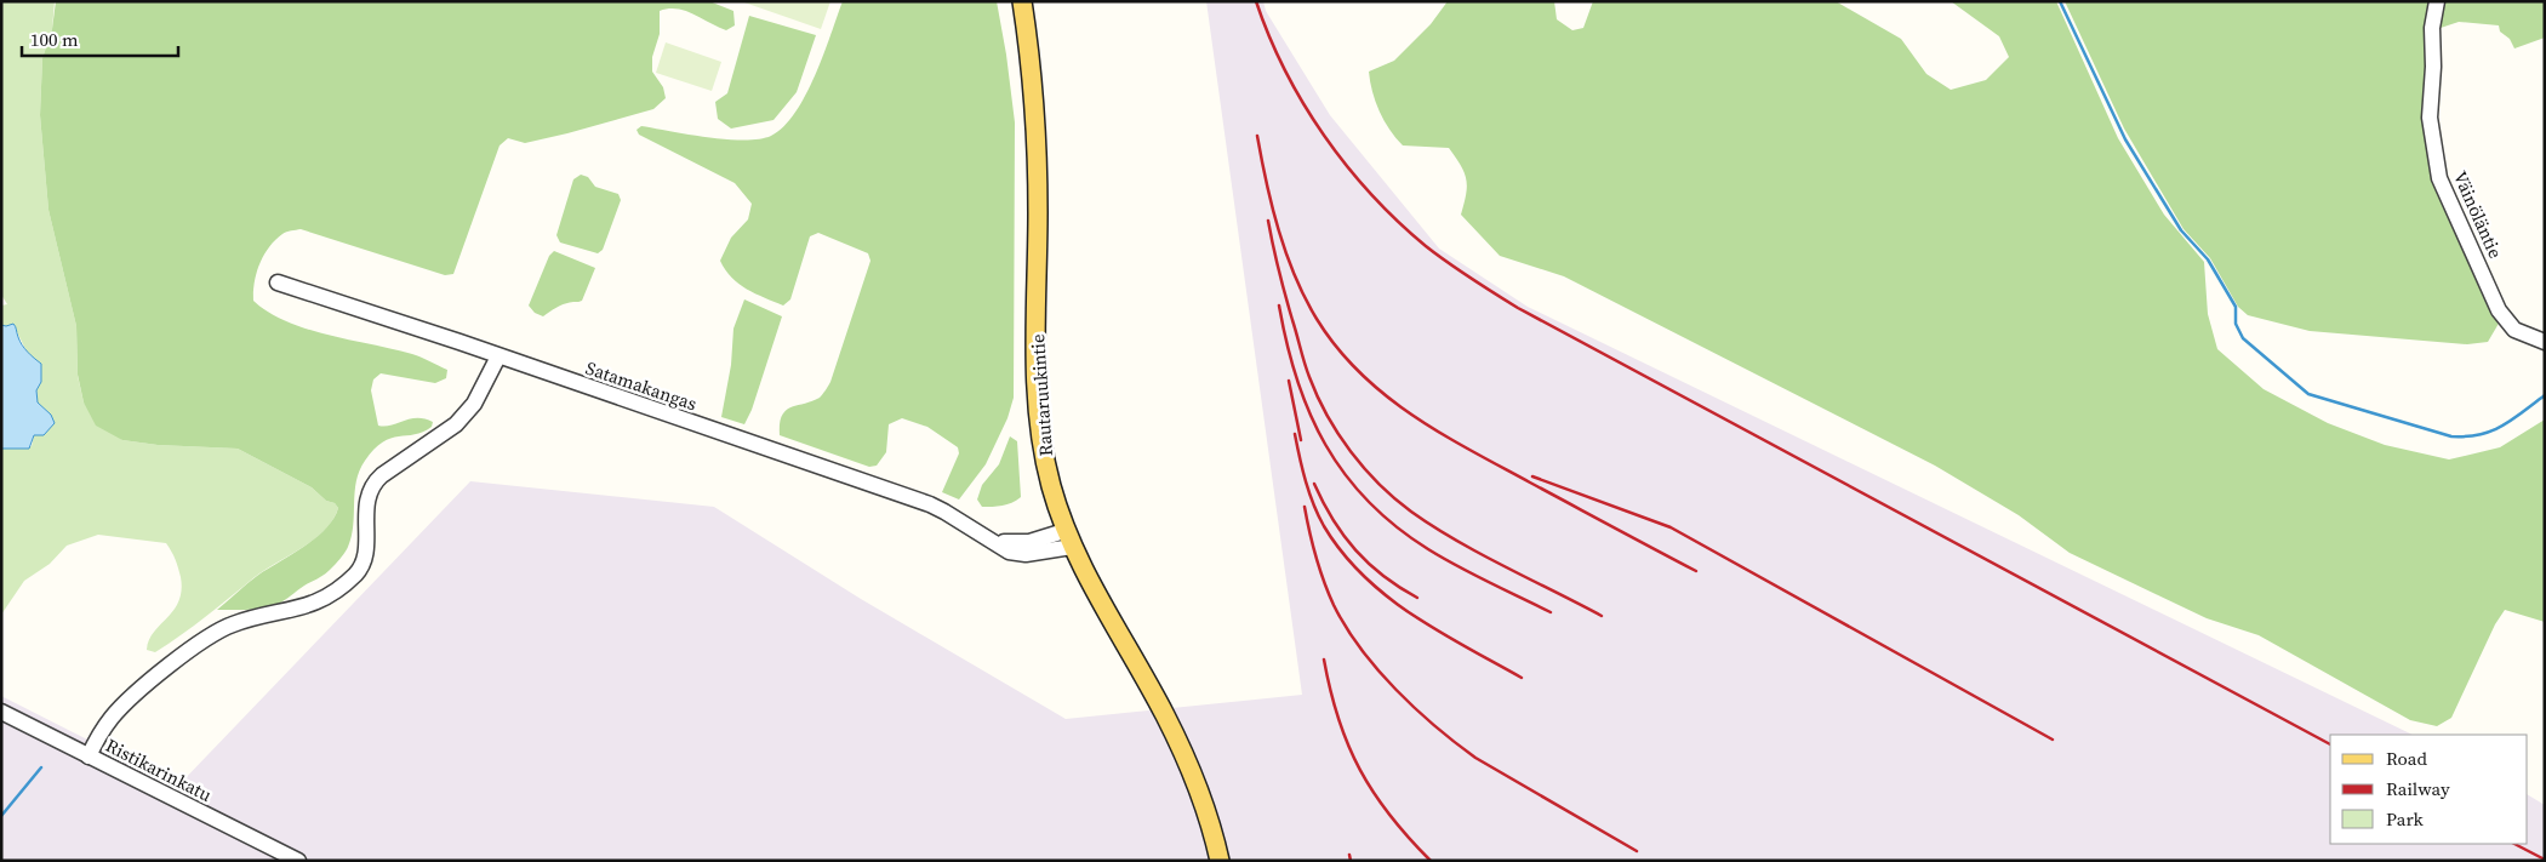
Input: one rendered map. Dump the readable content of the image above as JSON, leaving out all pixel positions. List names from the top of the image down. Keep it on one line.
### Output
{"streets":{"main road":["Rautaruukintie"],"street":["Väinöläntie","Satamakangas","Ristikarinkatu"]},"crossings":[["Satamakangas","Rautaruukintie"]],"legend":["Road","Railway","Park"],"scale_bar":"100 m"}
